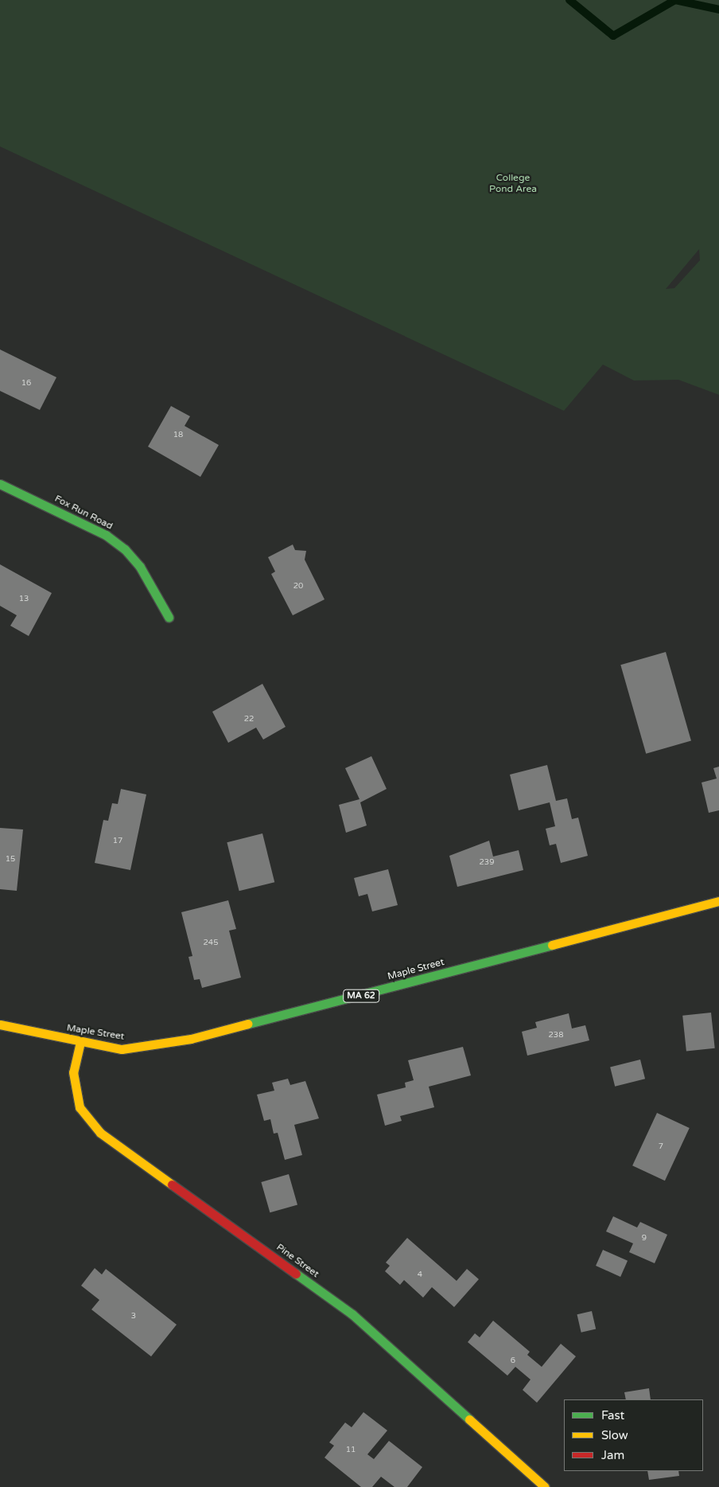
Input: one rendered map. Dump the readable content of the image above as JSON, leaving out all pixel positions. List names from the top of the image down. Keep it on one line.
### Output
{"streets":{"street":["Fox Run Road","Maple Street","MA 62","Pine Street"]},"crossings":[["Maple Street","Pine Street"]],"parks":["College Pond Area"],"house_numbers":["16","18","20","13","22","17","15","239","245","238","7","9","4","3","6","11"],"legend":["Fast","Slow","Jam"]}
